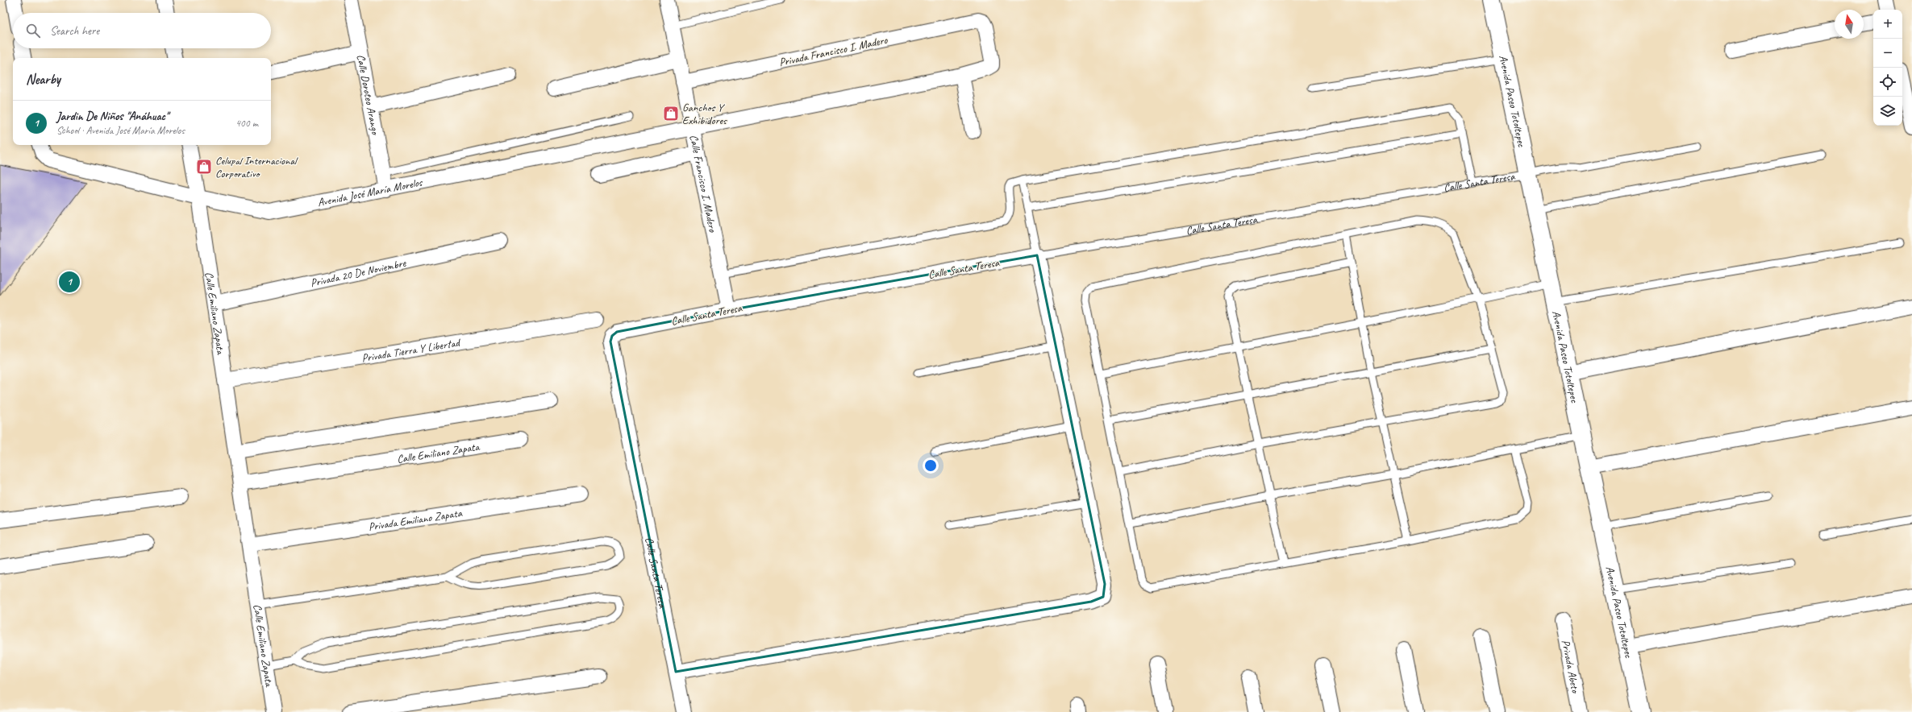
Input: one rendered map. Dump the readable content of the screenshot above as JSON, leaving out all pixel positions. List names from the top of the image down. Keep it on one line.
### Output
{"streets":{"main road":["Avenida Paseo Totoltepec"],"street":["Privada Francisco I. Madero","Calle Doroteo Arango","Calle Santa Teresa","Calle Francisco I. Madero","Avenida José María Morelos","Privada 20 De Noviembre","Calle Emiliano Zapata","Privada Tierra Y Libertad","Privada Emiliano Zapata","Privada Abeto"]},"crossings":[["Privada Francisco I. Madero","Calle Francisco I. Madero"],["Privada Francisco I. Madero","Avenida José María Morelos"],["Calle Doroteo Arango","Avenida José María Morelos"],["Avenida Paseo Totoltepec","Calle Santa Teresa"],["Calle Santa Teresa","Calle Francisco I. Madero"],["Calle Francisco I. Madero","Avenida José María Morelos"],["Avenida José María Morelos","Calle Emiliano Zapata"],["Privada 20 De Noviembre","Calle Emiliano Zapata"],["Calle Emiliano Zapata","Privada Tierra Y Libertad"],["Calle Emiliano Zapata","Privada Emiliano Zapata"]],"places":{"shop":["Ganchos Y Exhibidores","Celupal Internacional Corporativo"]},"north":"top","page":{"map_buttons":["+","−"],"search":"Search here","heading":"Nearby","list":[{"mark":"1","name":"Jardin De Niños \"Anáhuac\"","note":"School · Avenida José María Morelos","value":"400 m"}],"pins":"1"}}
